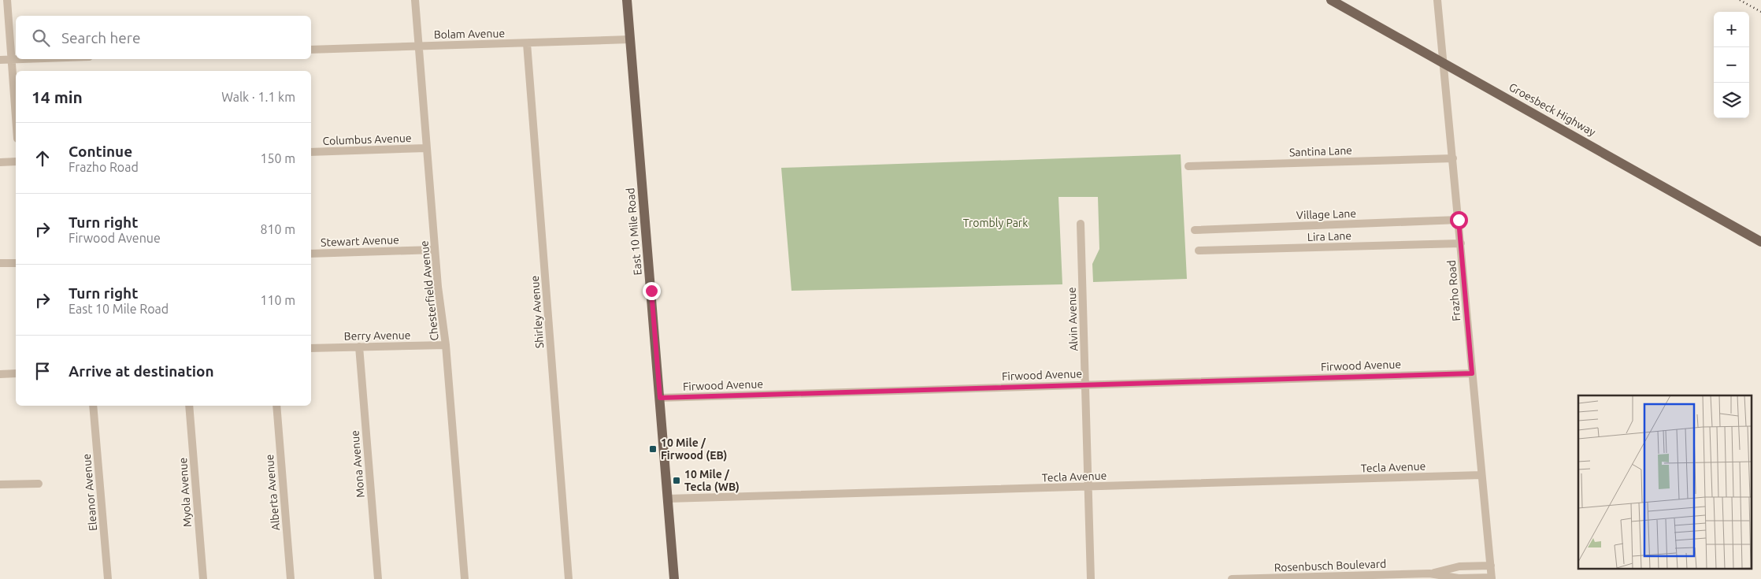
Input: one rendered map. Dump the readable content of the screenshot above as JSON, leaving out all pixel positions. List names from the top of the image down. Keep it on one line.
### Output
{"streets":{"main road":["Groesbeck Highway","East 10 Mile Road"],"street":["Bolam Avenue","Columbus Avenue","Santina Lane","Village Lane","Lira Lane","Stewart Avenue","Chesterfield Avenue","Frazho Road","Shirley Avenue","Alvin Avenue","Berry Avenue","Firwood Avenue","Mona Avenue","Tecla Avenue","Eleanor Avenue","Myola Avenue","Alberta Avenue","Rosenbusch Boulevard"]},"crossings":[["Bolam Avenue","East 10 Mile Road"],["Bolam Avenue","Chesterfield Avenue"],["Bolam Avenue","Shirley Avenue"],["Groesbeck Highway","Frazho Road"],["Columbus Avenue","Chesterfield Avenue"],["Santina Lane","Frazho Road"],["Village Lane","Frazho Road"],["East 10 Mile Road","Firwood Avenue"],["East 10 Mile Road","Tecla Avenue"],["Lira Lane","Frazho Road"],["Stewart Avenue","Chesterfield Avenue"],["Chesterfield Avenue","Berry Avenue"],["Frazho Road","Firwood Avenue"],["Frazho Road","Tecla Avenue"],["Frazho Road","Rosenbusch Boulevard"],["Alvin Avenue","Firwood Avenue"],["Alvin Avenue","Tecla Avenue"],["Berry Avenue","Mona Avenue"]],"parks":["Trombly Park"],"places":{"transit":["10 Mile / Firwood (EB)","10 Mile / Tecla (WB)"]},"page":{"map_buttons":["+","−"],"search":"Search here","heading":["14 min","Walk · 1.1 km"],"list":[["Continue","Frazho Road","150 m"],["Turn right","Firwood Avenue","810 m"],["Turn right","East 10 Mile Road","110 m"],"Arrive at destination"]}}
